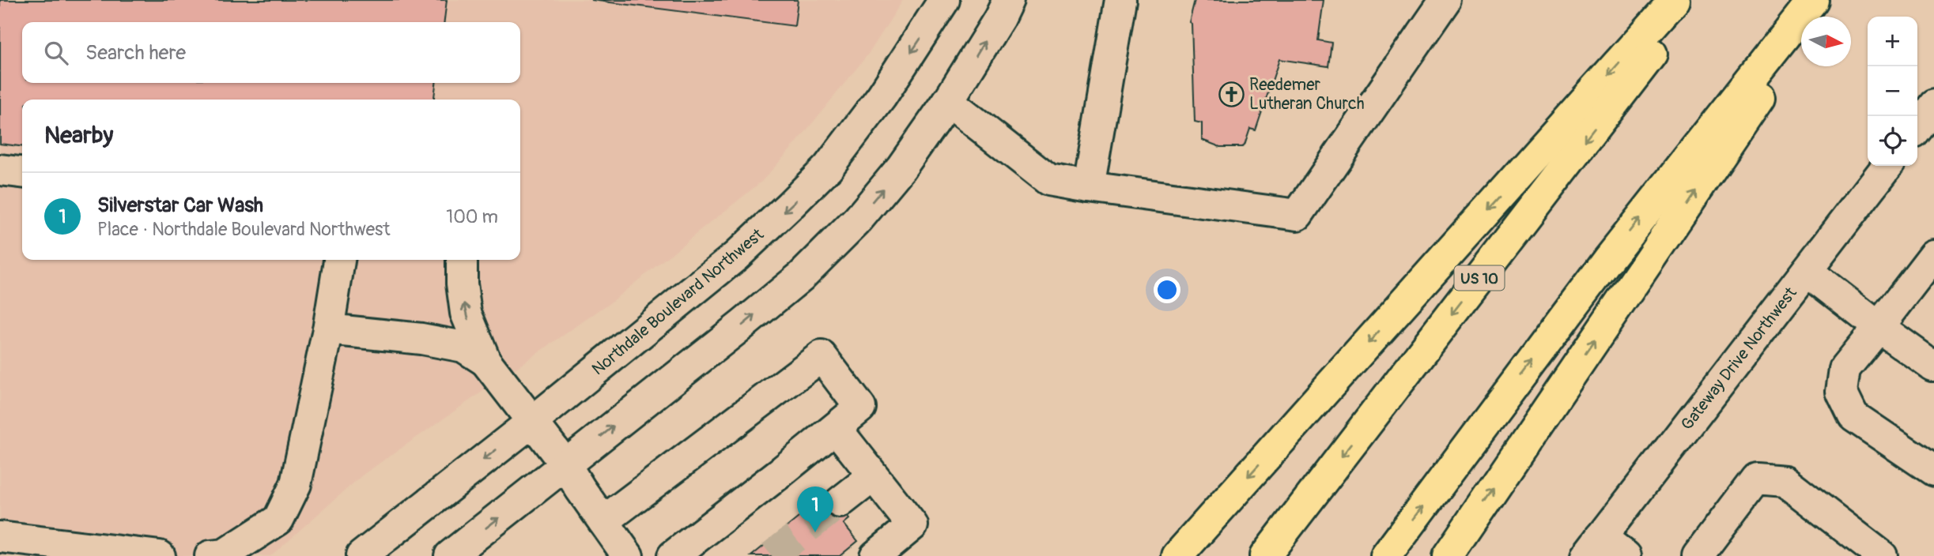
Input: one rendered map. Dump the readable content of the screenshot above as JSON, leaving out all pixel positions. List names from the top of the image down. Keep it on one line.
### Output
{"streets":{"highway":["US 10"],"street":["Northdale Boulevard Northwest","Gateway Drive Northwest"]},"places":{"church":["Reedemer Lutheran Church"]},"north":"right","page":{"map_buttons":["+","−"],"search":"Search here","heading":"Nearby","list":[{"mark":"1","name":"Silverstar Car Wash","note":"Place · Northdale Boulevard Northwest","value":"100 m"}],"pins":"1"}}
